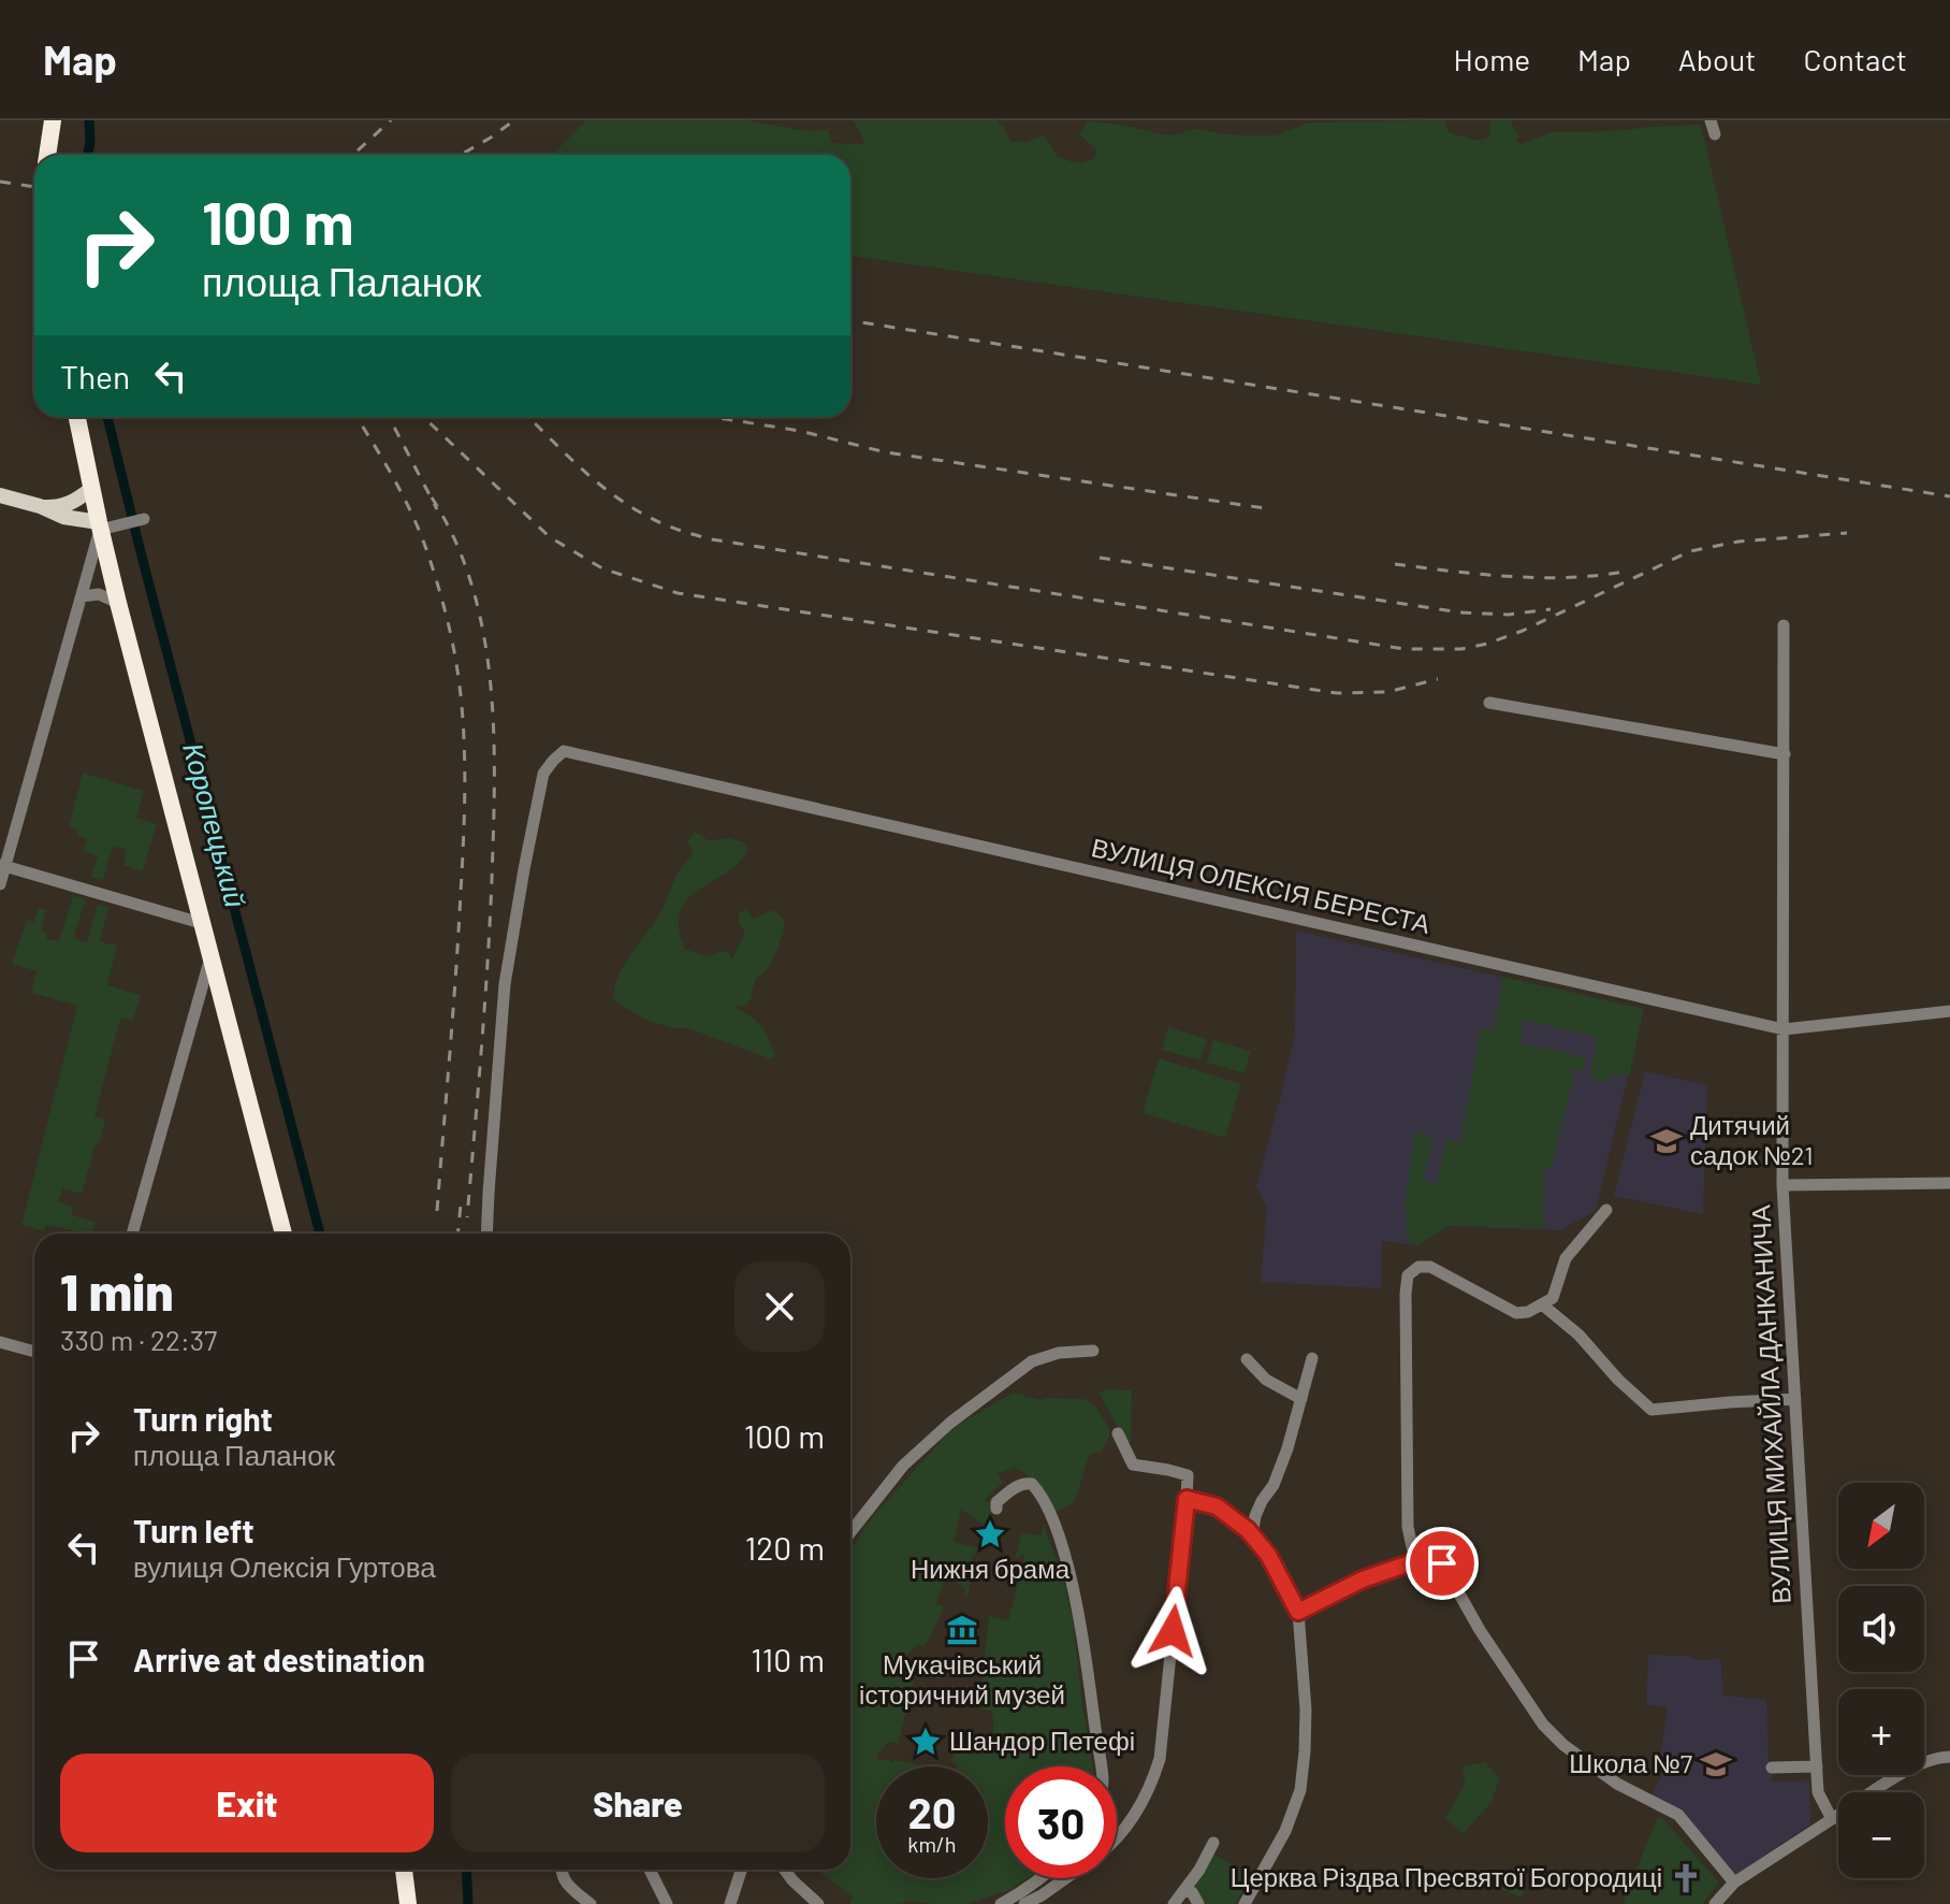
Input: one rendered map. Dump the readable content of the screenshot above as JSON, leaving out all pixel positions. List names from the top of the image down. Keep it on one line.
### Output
{"streets":{"street":["ВУЛИЦЯ ОЛЕКСІЯ БЕРЕСТА","ВУЛИЦЯ МИХАЙЛА ДАНКАНИЧА"]},"crossings":[["ВУЛИЦЯ ОЛЕКСІЯ БЕРЕСТА","ВУЛИЦЯ МИХАЙЛА ДАНКАНИЧА"]],"water":["Коропецький"],"places":{"school or university":["Дитячий садок №21","Школа №7"],"place":["Нижня брама","Шандор Петефі"],"museum":["Мукачівський історичний музей"],"church":["Церква Різдва Пресвятої Богородиці"]},"north":"bottom left","page":{"header":"Map","nav":["Home","Map","About","Contact"],"turn":["100 m","площа Паланок"],"then":"Then","heading":["1 min","330 m · 22:37"],"list":[{"name":"Turn right","note":"площа Паланок","value":"100 m"},{"name":"Turn left","note":"вулиця Олексія Гуртова","value":"120 m"},{"name":"Arrive at destination","value":"110 m"}],"map_buttons":["+","−"],"buttons":["Exit","Share"],"speed":"20 km/h","limit":"30"}}
